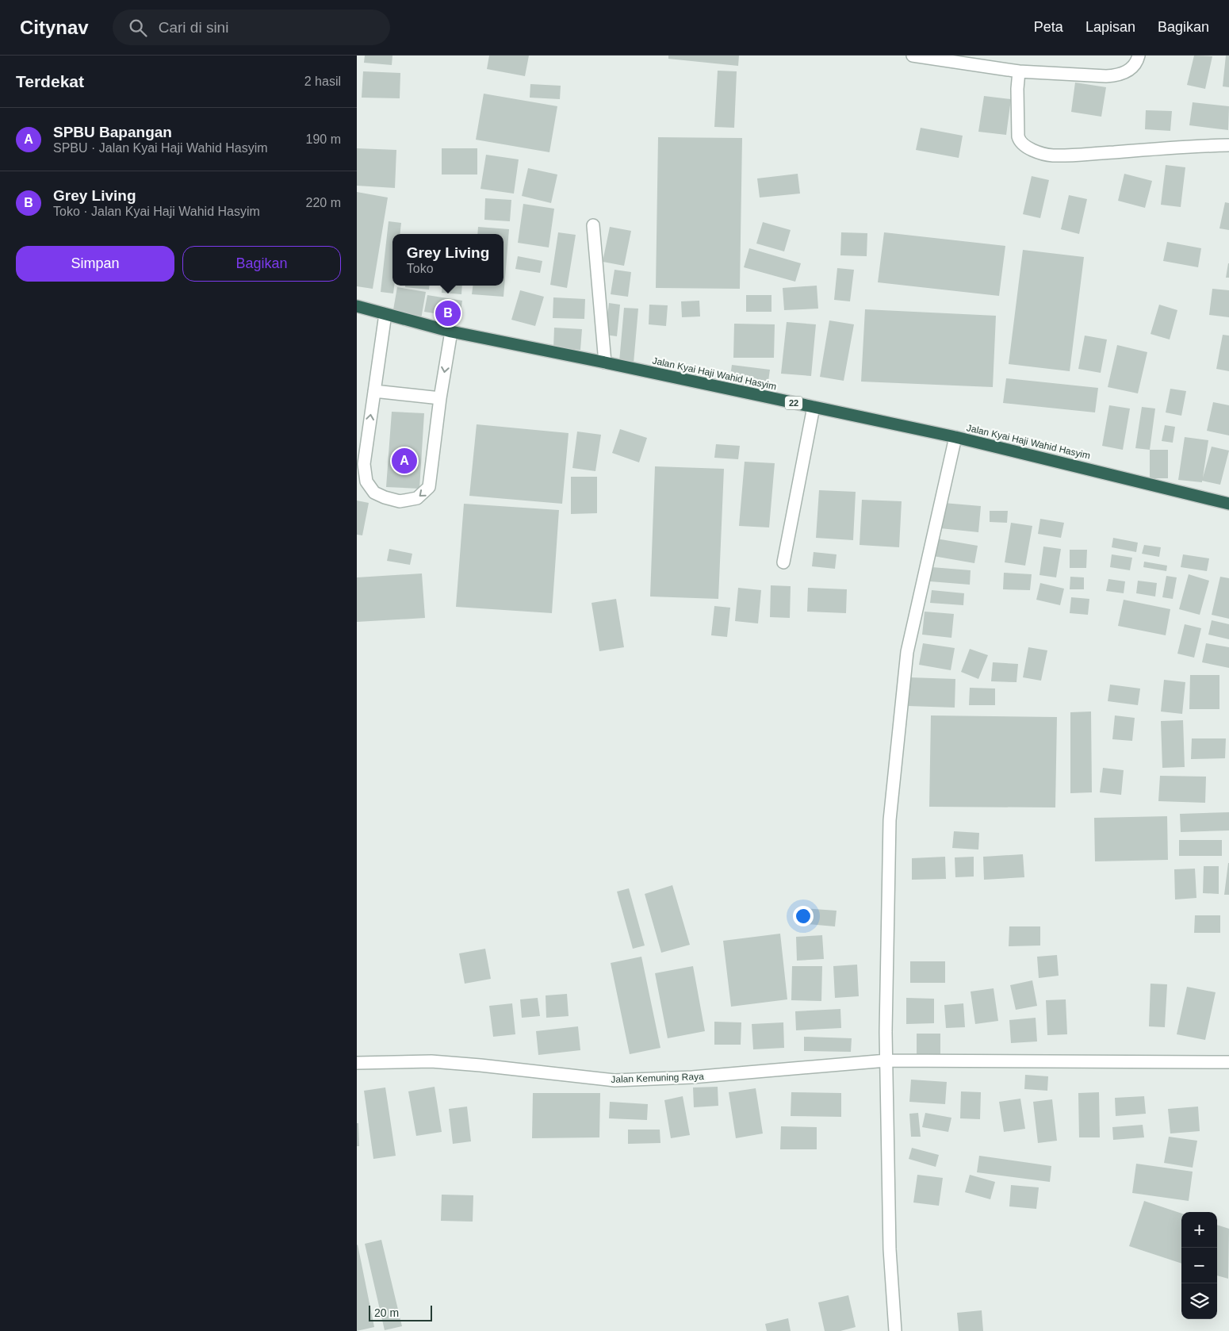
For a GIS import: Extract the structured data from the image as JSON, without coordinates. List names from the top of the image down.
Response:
{
  "streets": {
    "highway": ["Jalan Kyai Haji Wahid Hasyim", "22"],
    "street": ["Jalan Kemuning Raya"]
  },
  "scale_bar": "20 m",
  "page": {
    "header": "Citynav",
    "search": "Cari di sini",
    "nav": ["Peta", "Lapisan", "Bagikan"],
    "heading": ["Terdekat", "2 hasil"],
    "list": [
      {
        "mark": "A",
        "name": "SPBU Bapangan",
        "note": "SPBU · Jalan Kyai Haji Wahid Hasyim",
        "value": "190 m"
      },
      {
        "mark": "B",
        "name": "Grey Living",
        "note": "Toko · Jalan Kyai Haji Wahid Hasyim",
        "value": "220 m"
      }
    ],
    "buttons": ["Simpan", "Bagikan"],
    "popup": ["Grey Living", "Toko"],
    "pins": ["B", "A"],
    "map_buttons": ["+", "−"],
    "scale": "20 m"
  }
}
